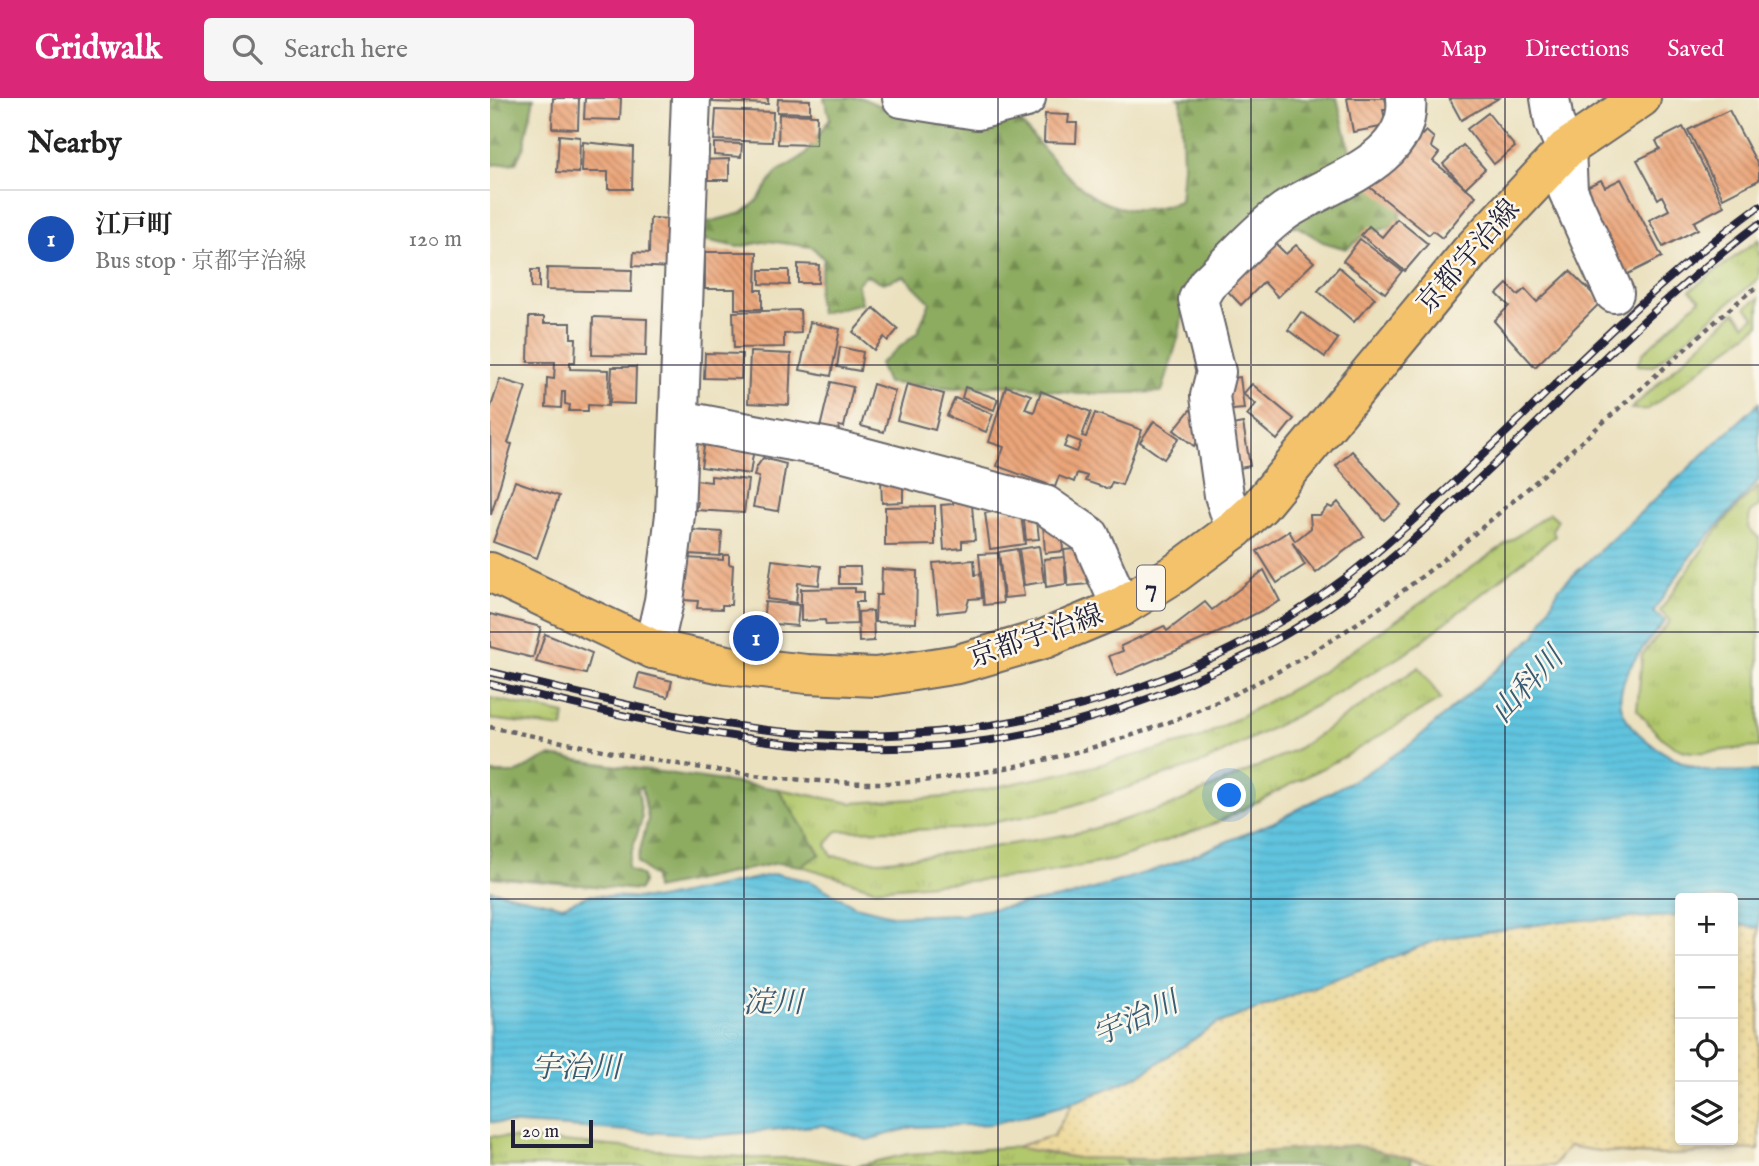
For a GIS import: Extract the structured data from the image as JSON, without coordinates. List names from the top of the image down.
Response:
{
  "streets": {
    "main road": ["京都宇治線", "7"]
  },
  "water": ["山科川", "淀川", "宇治川"],
  "scale_bar": "20 m",
  "page": {
    "header": "Gridwalk",
    "search": "Search here",
    "nav": ["Map", "Directions", "Saved"],
    "heading": "Nearby",
    "list": [
      {
        "mark": "1",
        "name": "江戸町",
        "note": "Bus stop · 京都宇治線",
        "value": "120 m"
      }
    ],
    "pins": "1",
    "map_buttons": ["+", "−"],
    "scale": "20 m"
  }
}
